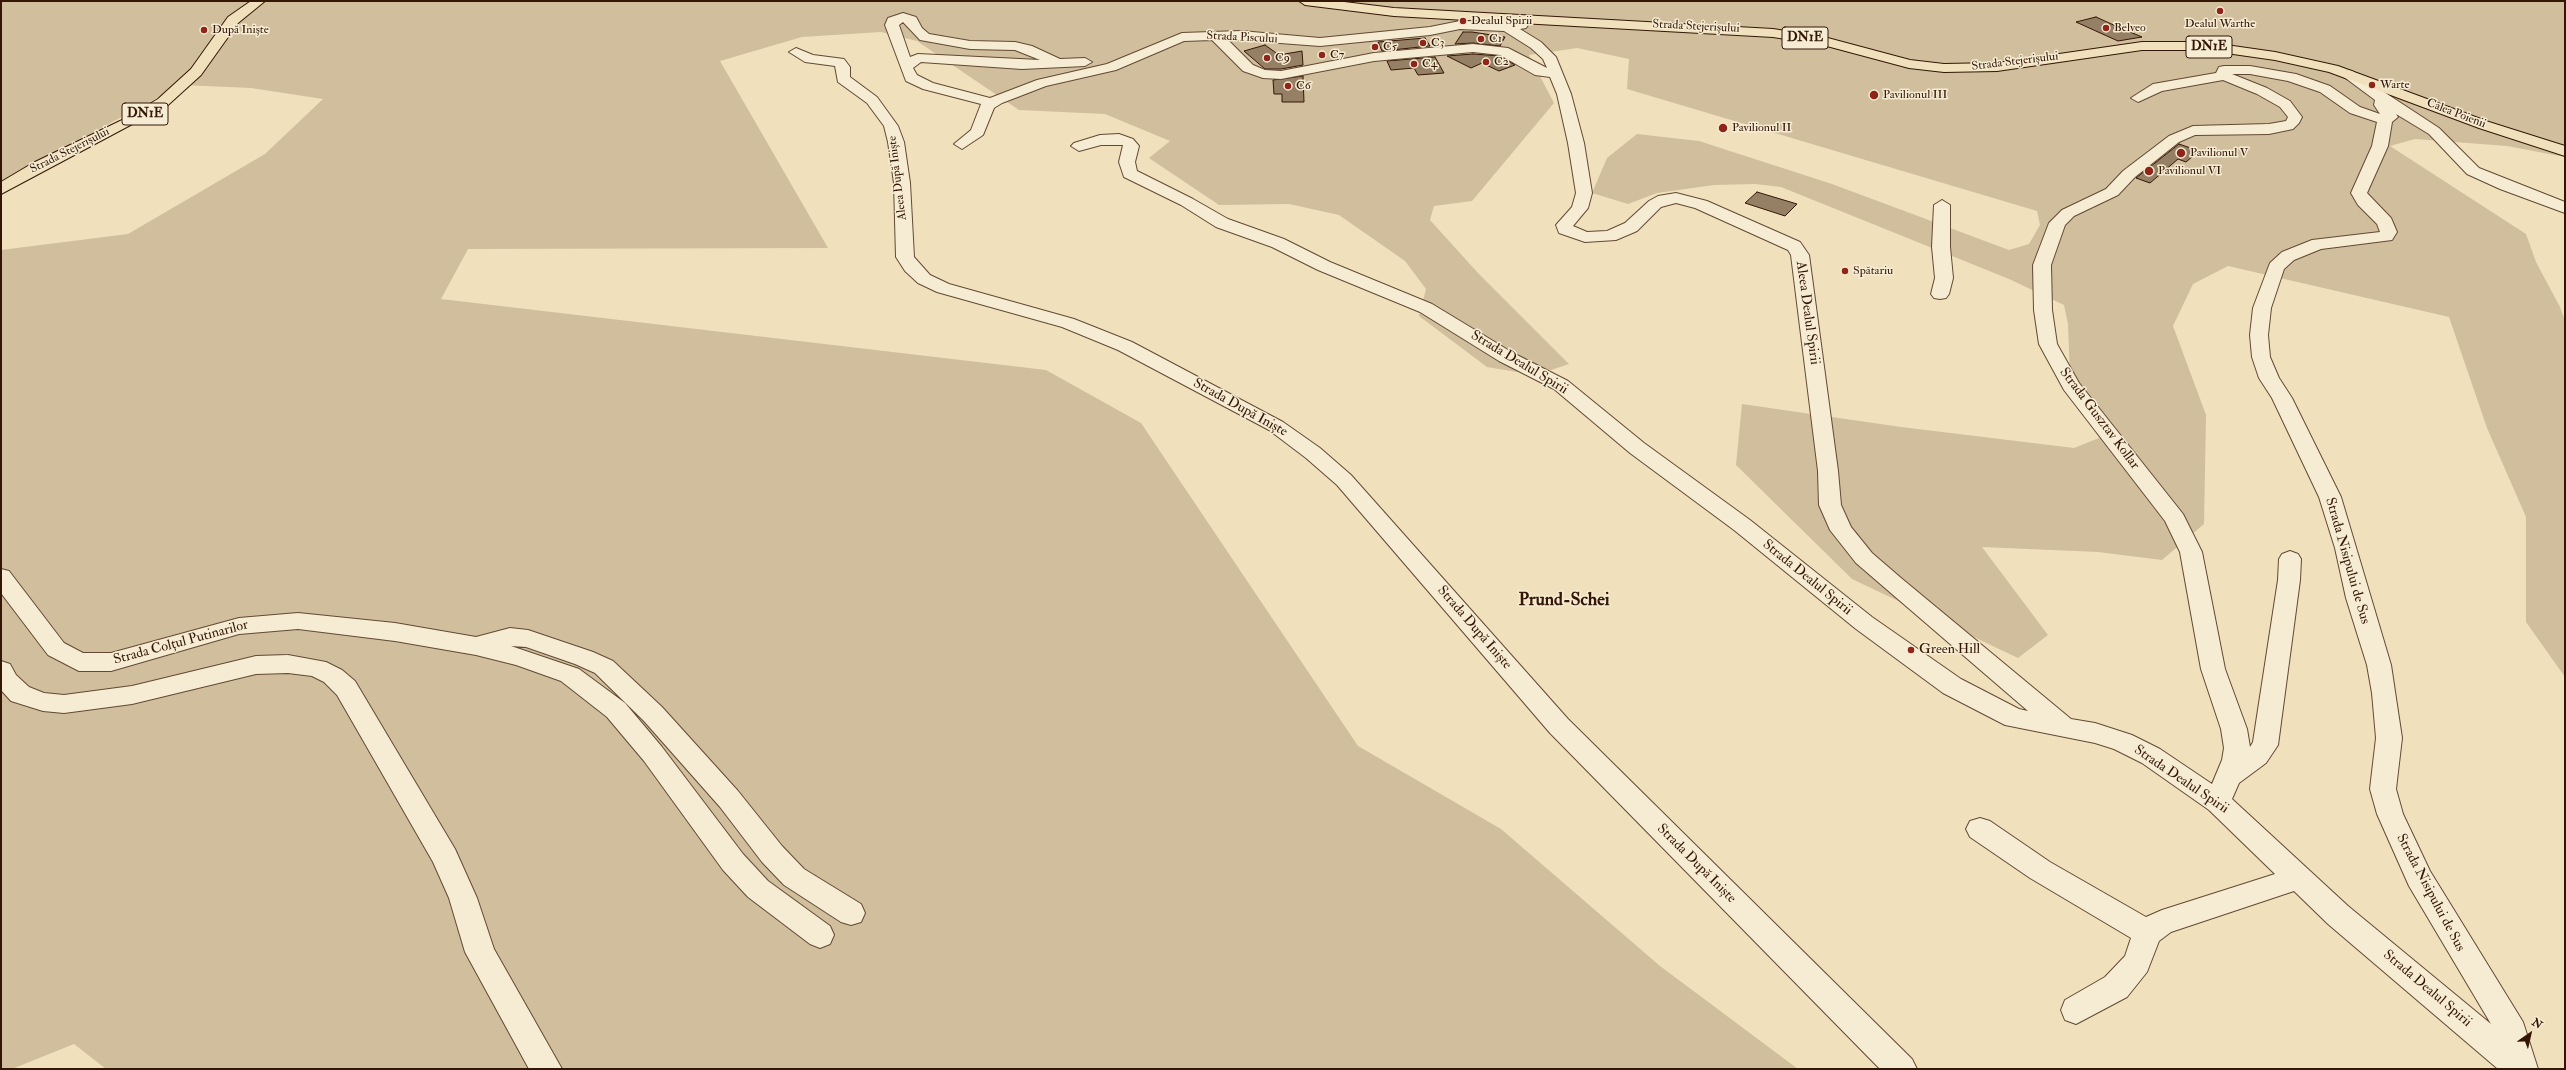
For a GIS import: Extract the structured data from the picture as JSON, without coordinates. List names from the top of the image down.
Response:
{
  "streets": {
    "main road": ["Strada Stejerișului", "DN1E", "Calea Poienii"],
    "street": [
      "Strada Piscului",
      "Aleea După Iniște",
      "Aleea Dealul Spirii",
      "Strada Dealul Spirii",
      "Strada După Iniște",
      "Strada Gusztav Kollar",
      "Strada Nisipului de Sus",
      "Strada Colțul Putinarilor"
    ]
  },
  "crossings": [
    ["Strada Stejerișului", "Calea Poienii"],
    ["Strada Stejerișului", "Strada Nisipului de Sus"],
    ["Strada Piscului", "Aleea Dealul Spirii"],
    ["Aleea După Iniște", "Strada După Iniște"],
    ["Aleea Dealul Spirii", "Strada Dealul Spirii"],
    ["Strada Dealul Spirii", "Strada Gusztav Kollar"],
    ["Strada Dealul Spirii", "Strada Nisipului de Sus"]
  ],
  "districts": ["Prund-Schei"],
  "places": [
    "Dealul Warthe",
    "Dealul Spirii",
    "Belveo",
    "După Iniște",
    "C1",
    "C3",
    "C5",
    "C7",
    "C9",
    "C2",
    "C4",
    "Warte",
    "C6",
    "Pavilionul III",
    "Pavilionul II",
    "Pavilionul V",
    "Pavilionul VI",
    "Spătariu",
    "Green Hill"
  ],
  "north": "top right"
}
